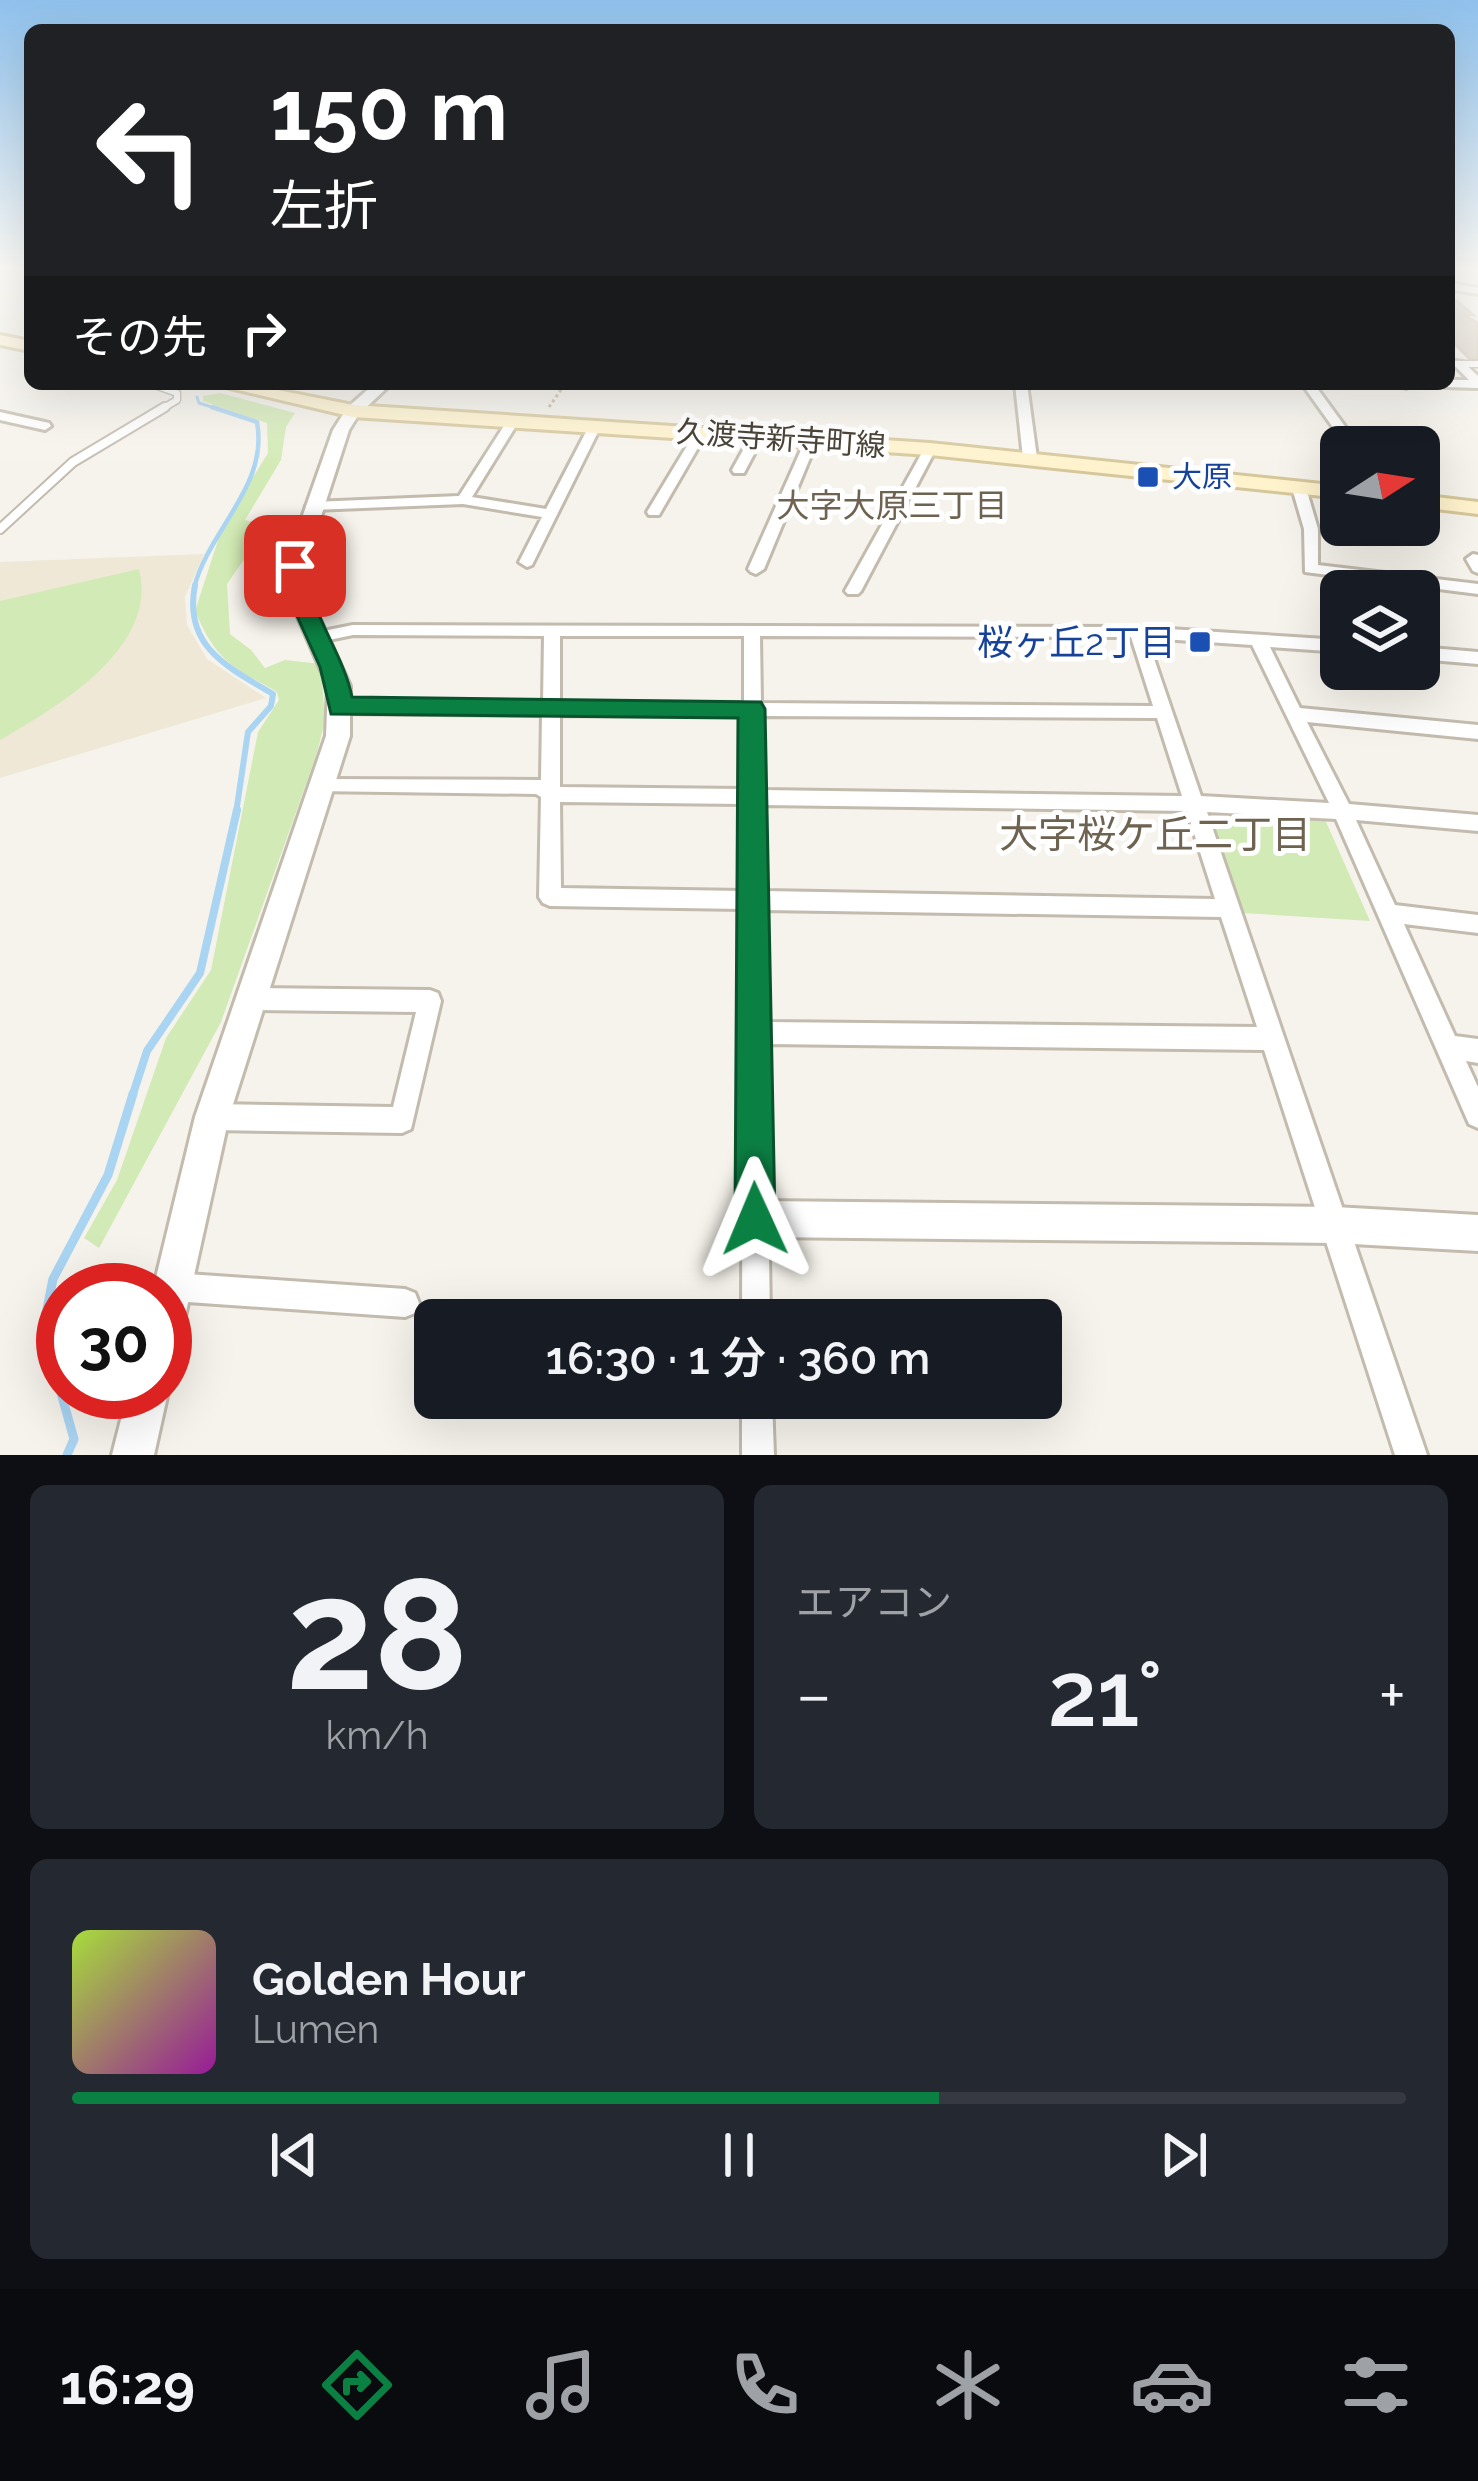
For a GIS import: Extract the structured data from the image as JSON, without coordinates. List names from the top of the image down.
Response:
{
  "streets": {
    "main road": ["久渡寺新寺町線"]
  },
  "districts": ["大字大原三丁目", "大字桜ケ丘二丁目"],
  "places": {
    "transit": ["大原", "桜ヶ丘2丁目"]
  },
  "north": "right",
  "page": {
    "turn": ["150 m", "左折"],
    "then": "その先",
    "limit": "30",
    "trip": "16:30 · 1 分 · 360 m",
    "tile": [
      ["28", "km/h"],
      "エアコン"
    ],
    "heat": ["−", "21°", "+"],
    "song": ["Golden Hour", "Lumen"],
    "tabs": "16:29"
  }
}
